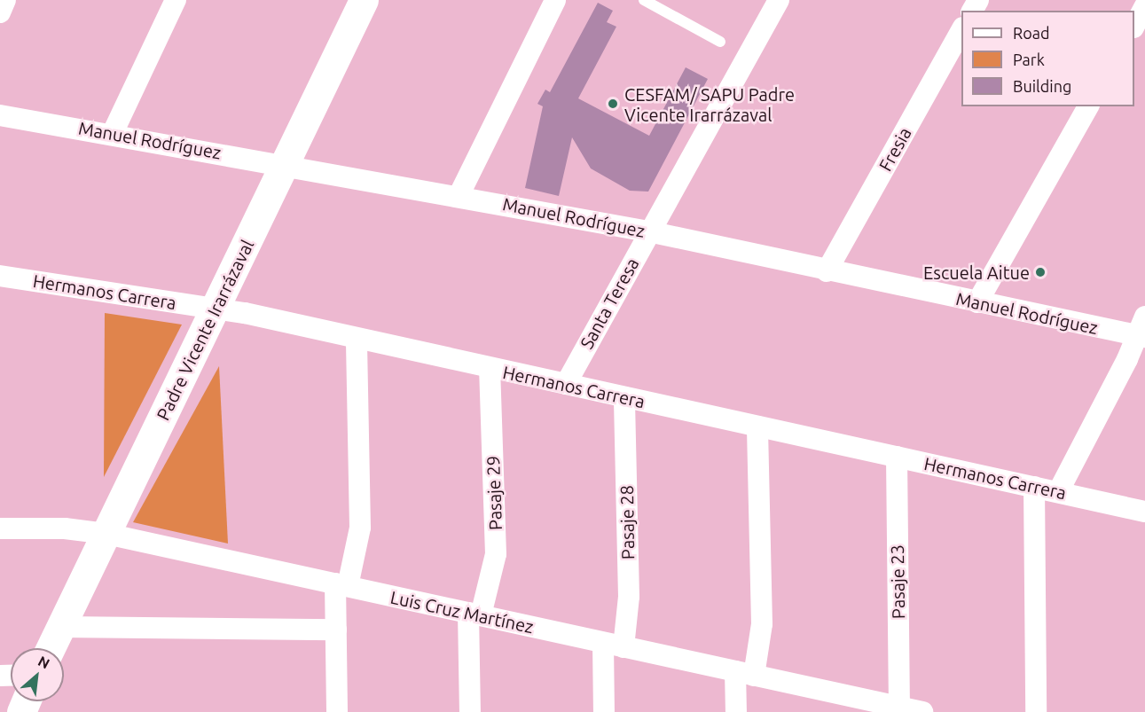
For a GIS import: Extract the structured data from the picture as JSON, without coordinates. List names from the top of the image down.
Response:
{
  "streets": {
    "street": [
      "Manuel Rodríguez",
      "Fresia",
      "Hermanos Carrera",
      "Santa Teresa",
      "Padre Vicente Irarrázaval",
      "Pasaje 29",
      "Pasaje 28",
      "Pasaje 23",
      "Luis Cruz Martínez"
    ]
  },
  "crossings": [
    ["Manuel Rodríguez", "Fresia"],
    ["Manuel Rodríguez", "Santa Teresa"],
    ["Manuel Rodríguez", "Padre Vicente Irarrázaval"],
    ["Hermanos Carrera", "Santa Teresa"],
    ["Hermanos Carrera", "Padre Vicente Irarrázaval"],
    ["Hermanos Carrera", "Pasaje 29"],
    ["Hermanos Carrera", "Pasaje 28"],
    ["Hermanos Carrera", "Pasaje 23"],
    ["Padre Vicente Irarrázaval", "Luis Cruz Martínez"],
    ["Pasaje 29", "Luis Cruz Martínez"],
    ["Pasaje 28", "Luis Cruz Martínez"],
    ["Pasaje 23", "Luis Cruz Martínez"]
  ],
  "places": ["CESFAM/ SAPU Padre Vicente Irarrázaval", "Escuela Aitue"],
  "legend": ["Road", "Park", "Building"],
  "north": "top right"
}
